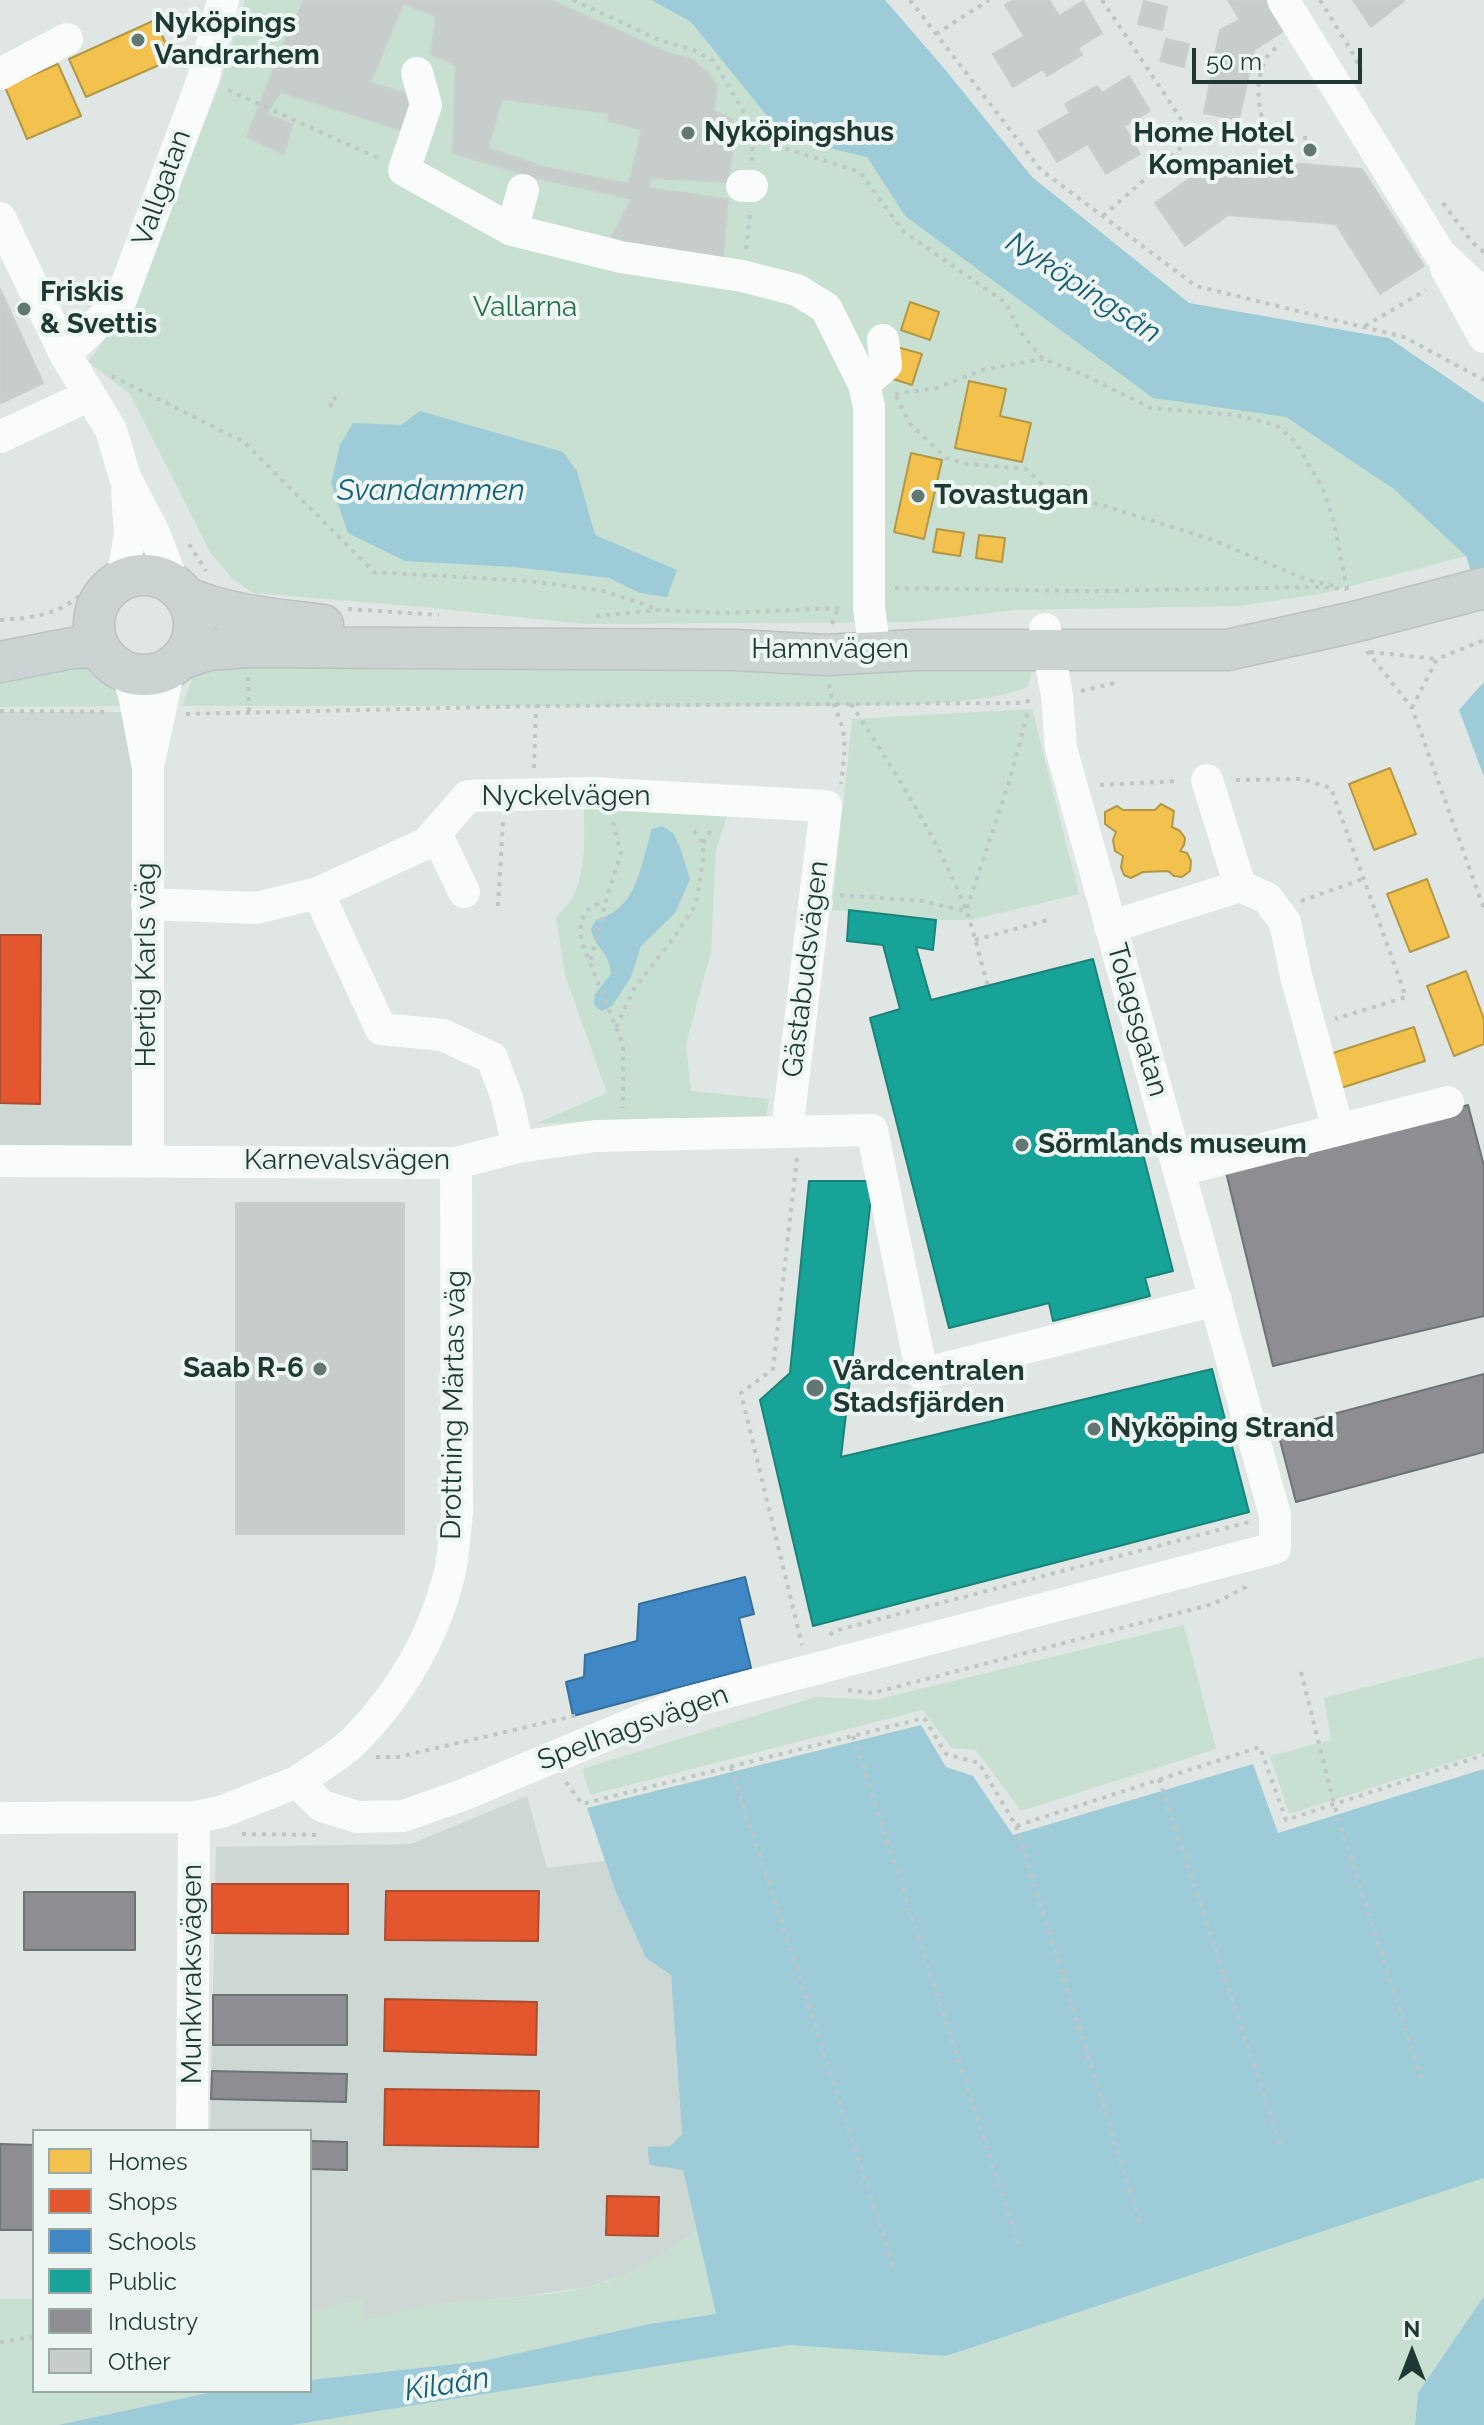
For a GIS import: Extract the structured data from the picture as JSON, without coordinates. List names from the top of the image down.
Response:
{
  "streets": {
    "main road": ["Hamnvägen"],
    "street": [
      "Vallgatan",
      "Nyckelvägen",
      "Hertig Karls väg",
      "Gästabudsvägen",
      "Tolagsgatan",
      "Karnevalsvägen",
      "Drottning Märtas väg",
      "Spelhagsvägen",
      "Munkvraksvägen"
    ]
  },
  "crossings": [
    ["Hamnvägen", "Hertig Karls väg"],
    ["Hamnvägen", "Tolagsgatan"],
    ["Nyckelvägen", "Hertig Karls väg"],
    ["Nyckelvägen", "Gästabudsvägen"],
    ["Hertig Karls väg", "Karnevalsvägen"],
    ["Gästabudsvägen", "Karnevalsvägen"],
    ["Tolagsgatan", "Karnevalsvägen"],
    ["Tolagsgatan", "Spelhagsvägen"],
    ["Karnevalsvägen", "Drottning Märtas väg"],
    ["Drottning Märtas väg", "Spelhagsvägen"]
  ],
  "water": ["Nyköpingsån", "Svandammen", "Kilaån"],
  "parks": ["Vallarna"],
  "places": [
    "Nyköpings Vandrarhem",
    "Nyköpingshus",
    "Home Hotel Kompaniet",
    "Friskis & Svettis",
    "Tovastugan",
    "Sörmlands museum",
    "Saab R-6",
    "Vårdcentralen Stadsfjärden",
    "Nyköping Strand"
  ],
  "legend": [
    "Homes",
    "Shops",
    "Schools",
    "Public",
    "Industry",
    "Other"
  ],
  "scale_bar": "50 m",
  "north": "top"
}
